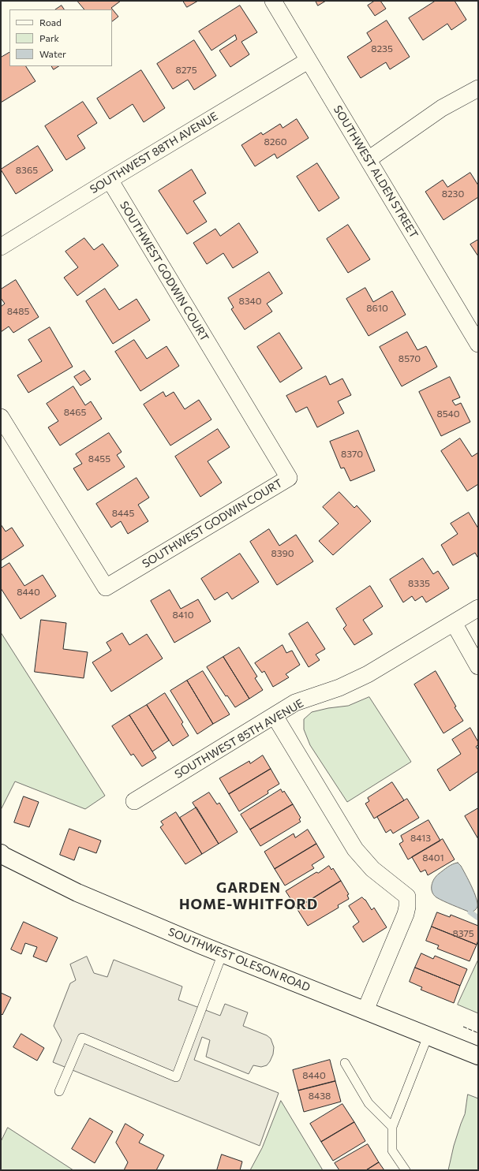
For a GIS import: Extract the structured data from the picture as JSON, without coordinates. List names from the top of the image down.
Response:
{
  "streets": {
    "main road": ["SOUTHWEST OLESON ROAD"],
    "street": [
      "SOUTHWEST 88TH AVENUE",
      "SOUTHWEST ALDEN STREET",
      "SOUTHWEST GODWIN COURT",
      "SOUTHWEST 85TH AVENUE"
    ]
  },
  "crossings": [
    ["SOUTHWEST 88TH AVENUE", "SOUTHWEST ALDEN STREET"],
    ["SOUTHWEST 88TH AVENUE", "SOUTHWEST GODWIN COURT"]
  ],
  "districts": ["GARDEN HOME-WHITFORD"],
  "house_numbers": [
    "8235",
    "8275",
    "8260",
    "8365",
    "8230",
    "8340",
    "8610",
    "8485",
    "8570",
    "8465",
    "8540",
    "8370",
    "8455",
    "8445",
    "8390",
    "8335",
    "8440",
    "8410",
    "8413",
    "8401",
    "8375",
    "8440",
    "8438"
  ],
  "legend": ["Road", "Park", "Water"]
}
